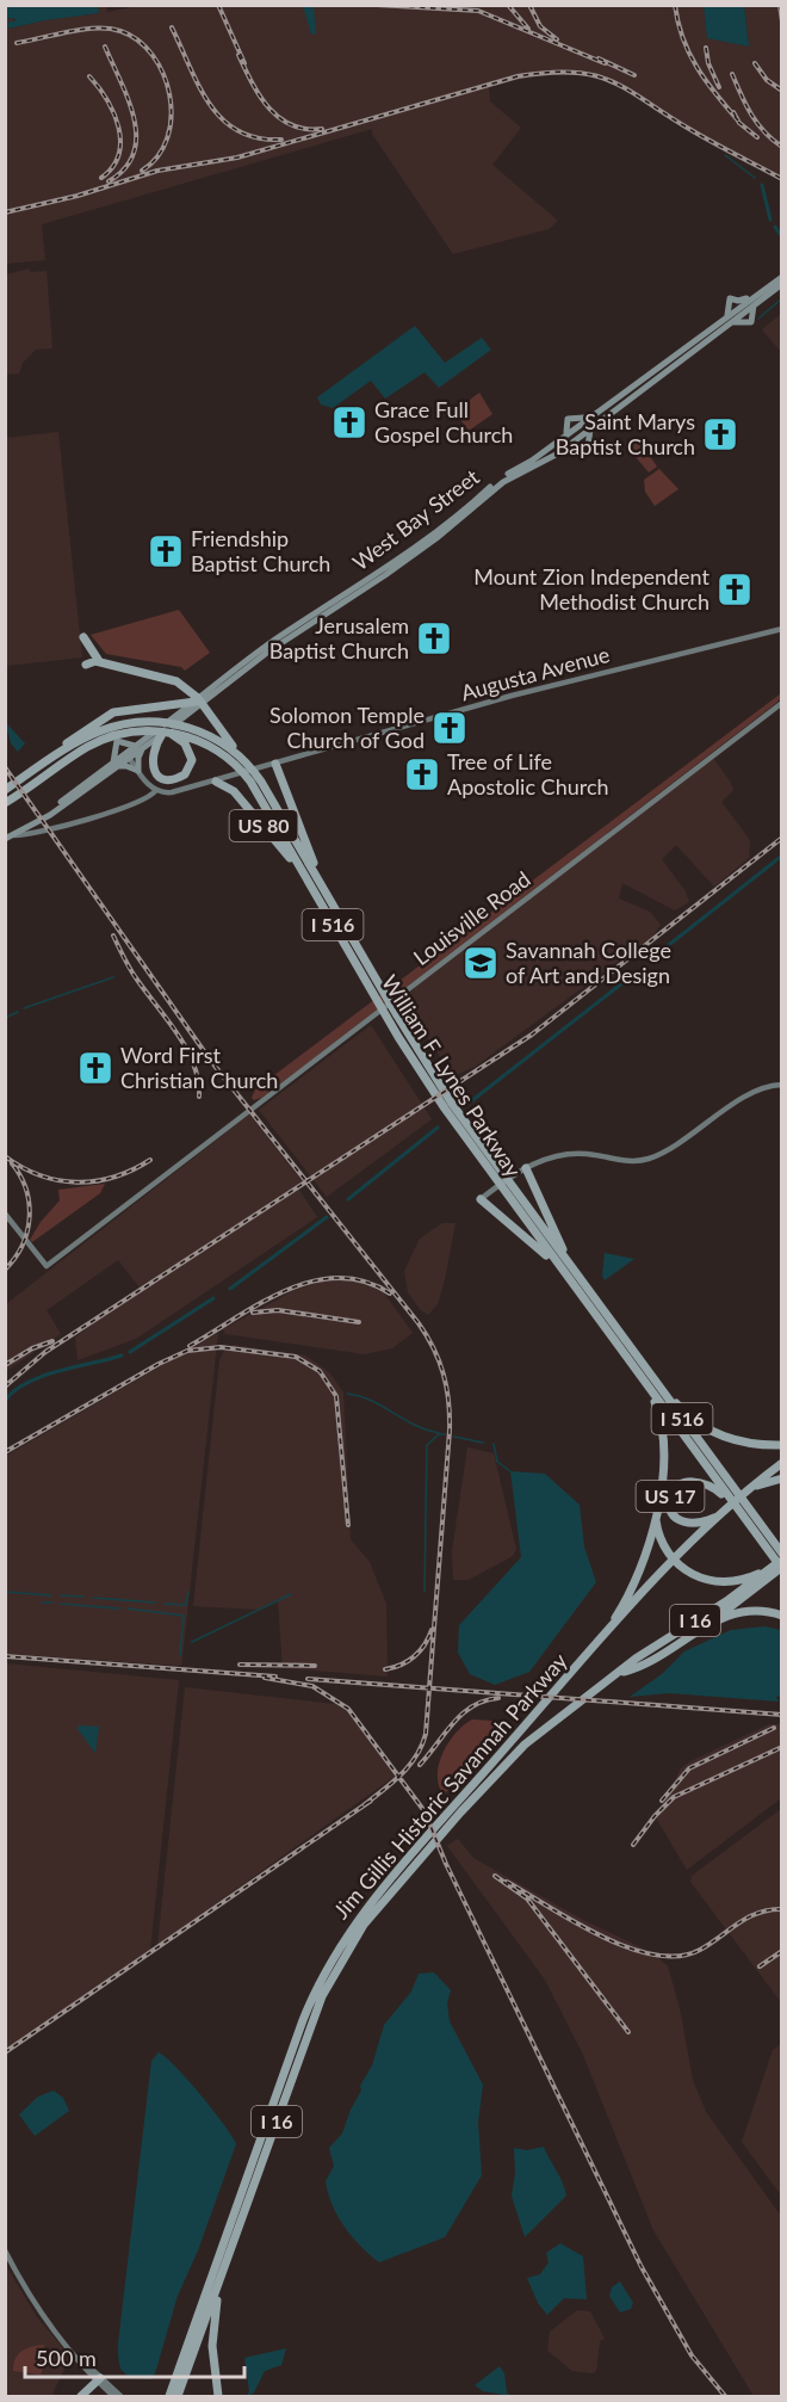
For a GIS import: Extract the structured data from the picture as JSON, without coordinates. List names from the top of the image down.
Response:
{
  "streets": {
    "highway": [
      "US 80",
      "I 516",
      "William F. Lynes Parkway",
      "US 17",
      "I 16",
      "Jim Gillis Historic Savannah Parkway"
    ],
    "main road": ["West Bay Street", "Augusta Avenue", "Louisville Road"]
  },
  "crossings": [
    ["West Bay Street", "Augusta Avenue"],
    ["West Bay Street", "William F. Lynes Parkway"],
    ["Augusta Avenue", "US 80"],
    ["US 80", "William F. Lynes Parkway"],
    ["William F. Lynes Parkway", "US 17"],
    ["William F. Lynes Parkway", "Jim Gillis Historic Savannah Parkway"],
    ["US 17", "Jim Gillis Historic Savannah Parkway"]
  ],
  "places": {
    "church": [
      "Grace Full Gospel Church",
      "Saint Marys Baptist Church",
      "Friendship Baptist Church",
      "Mount Zion Independent Methodist Church",
      "Jerusalem Baptist Church",
      "Solomon Temple Church of God",
      "Tree of Life Apostolic Church",
      "Word First Christian Church"
    ],
    "school or university": ["Savannah College of Art and Design"]
  },
  "scale_bar": "500 m"
}
